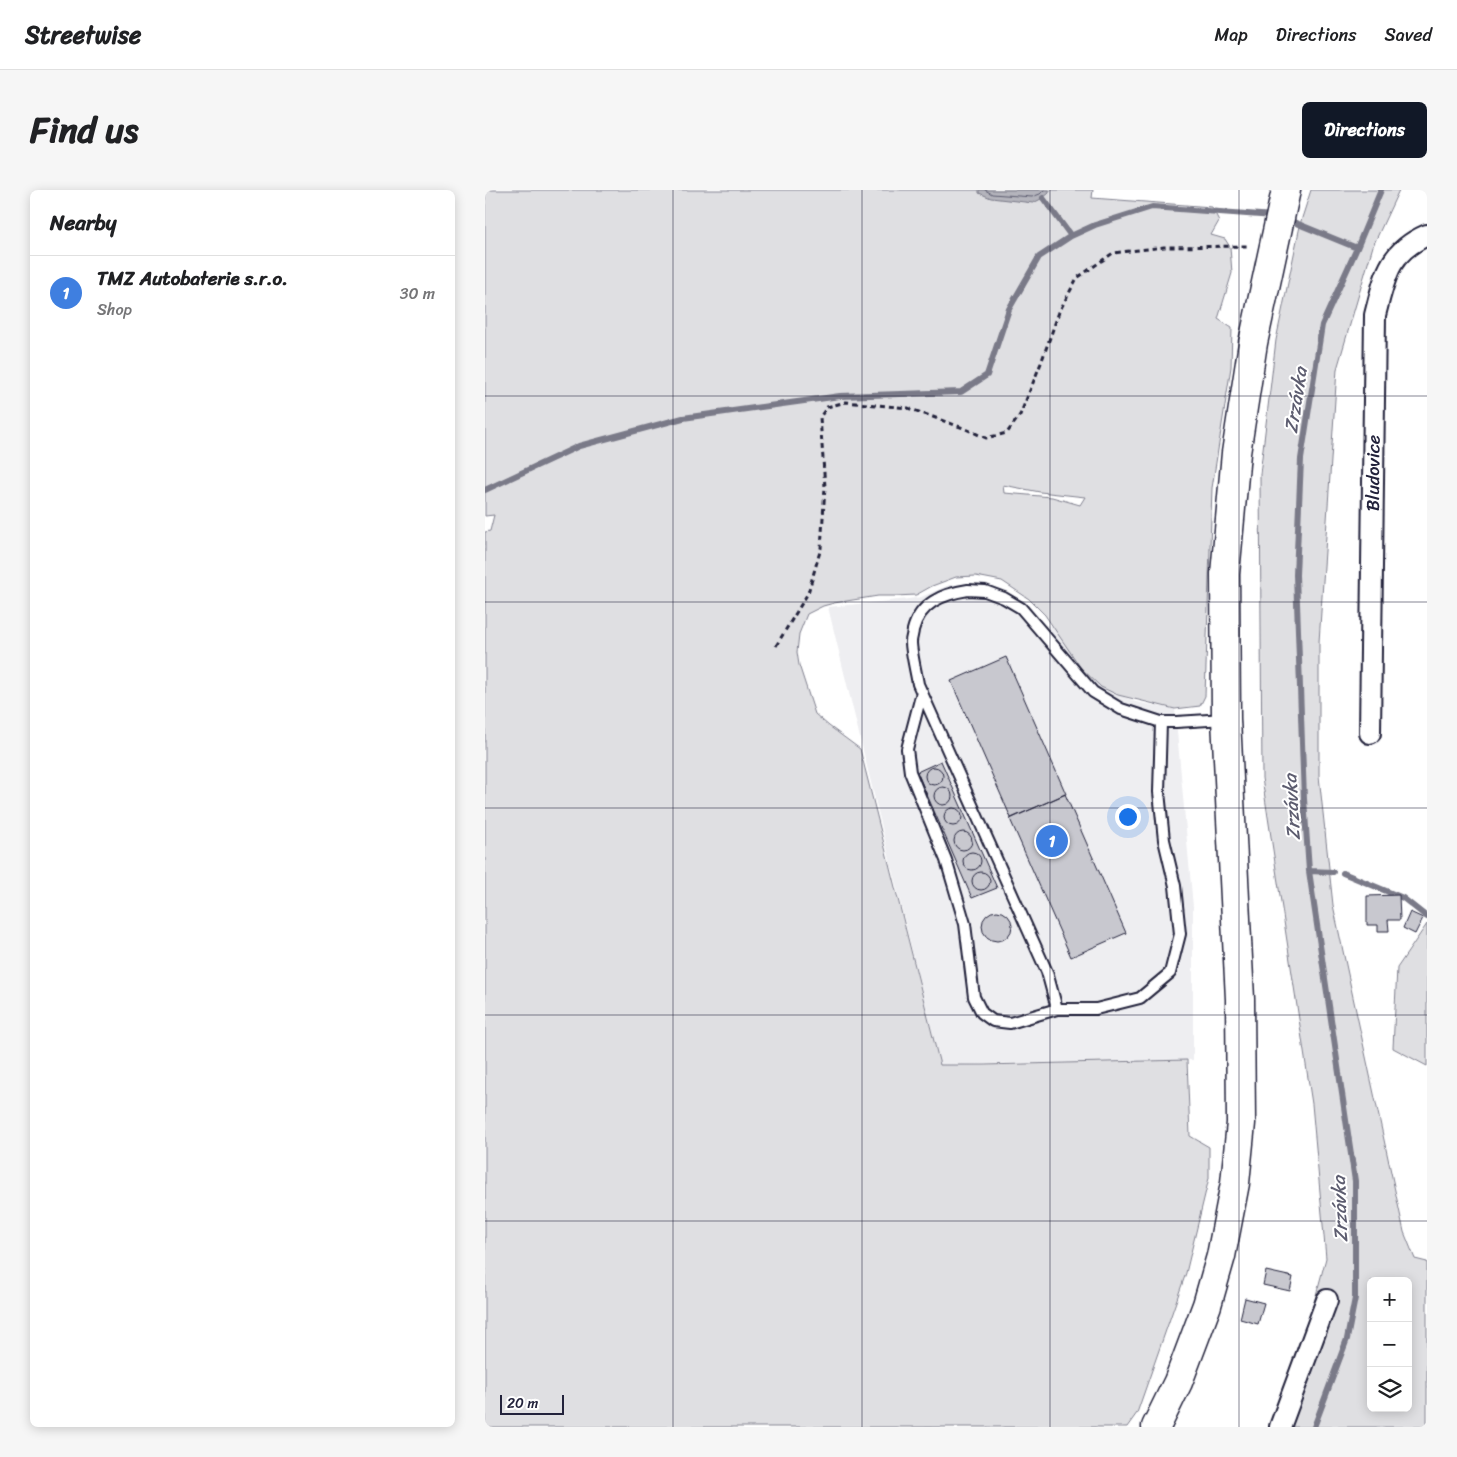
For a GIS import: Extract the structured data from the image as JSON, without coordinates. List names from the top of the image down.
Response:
{
  "streets": {
    "street": ["Bludovice"]
  },
  "water": ["Zrzávka"],
  "scale_bar": "20 m",
  "page": {
    "header": "Streetwise",
    "nav": ["Map", "Directions", "Saved"],
    "title": "Find us",
    "buttons": "Directions",
    "heading": "Nearby",
    "list": [
      {
        "mark": "1",
        "name": "TMZ Autobaterie s.r.o.",
        "note": "Shop",
        "value": "30 m"
      }
    ],
    "pins": "1",
    "map_buttons": ["+", "−"],
    "scale": "20 m"
  }
}
